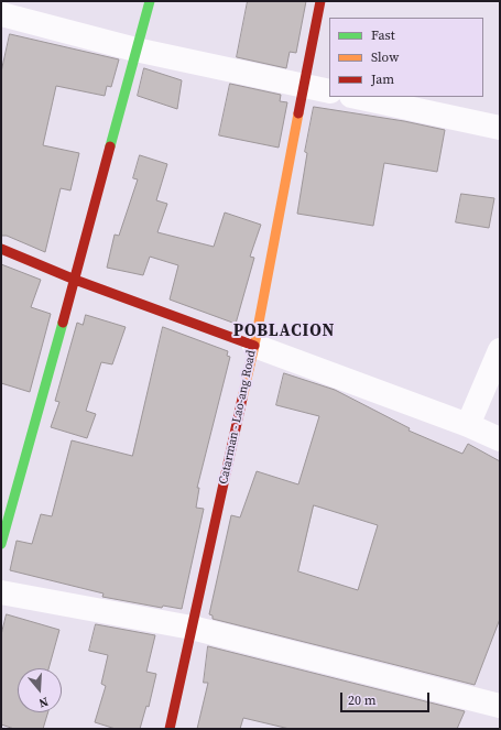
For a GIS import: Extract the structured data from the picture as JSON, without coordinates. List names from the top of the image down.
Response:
{
  "streets": {
    "street": ["Catarman - Lao-ang Road"]
  },
  "districts": ["POBLACION"],
  "legend": ["Fast", "Slow", "Jam"],
  "scale_bar": "20 m",
  "north": "bottom"
}
